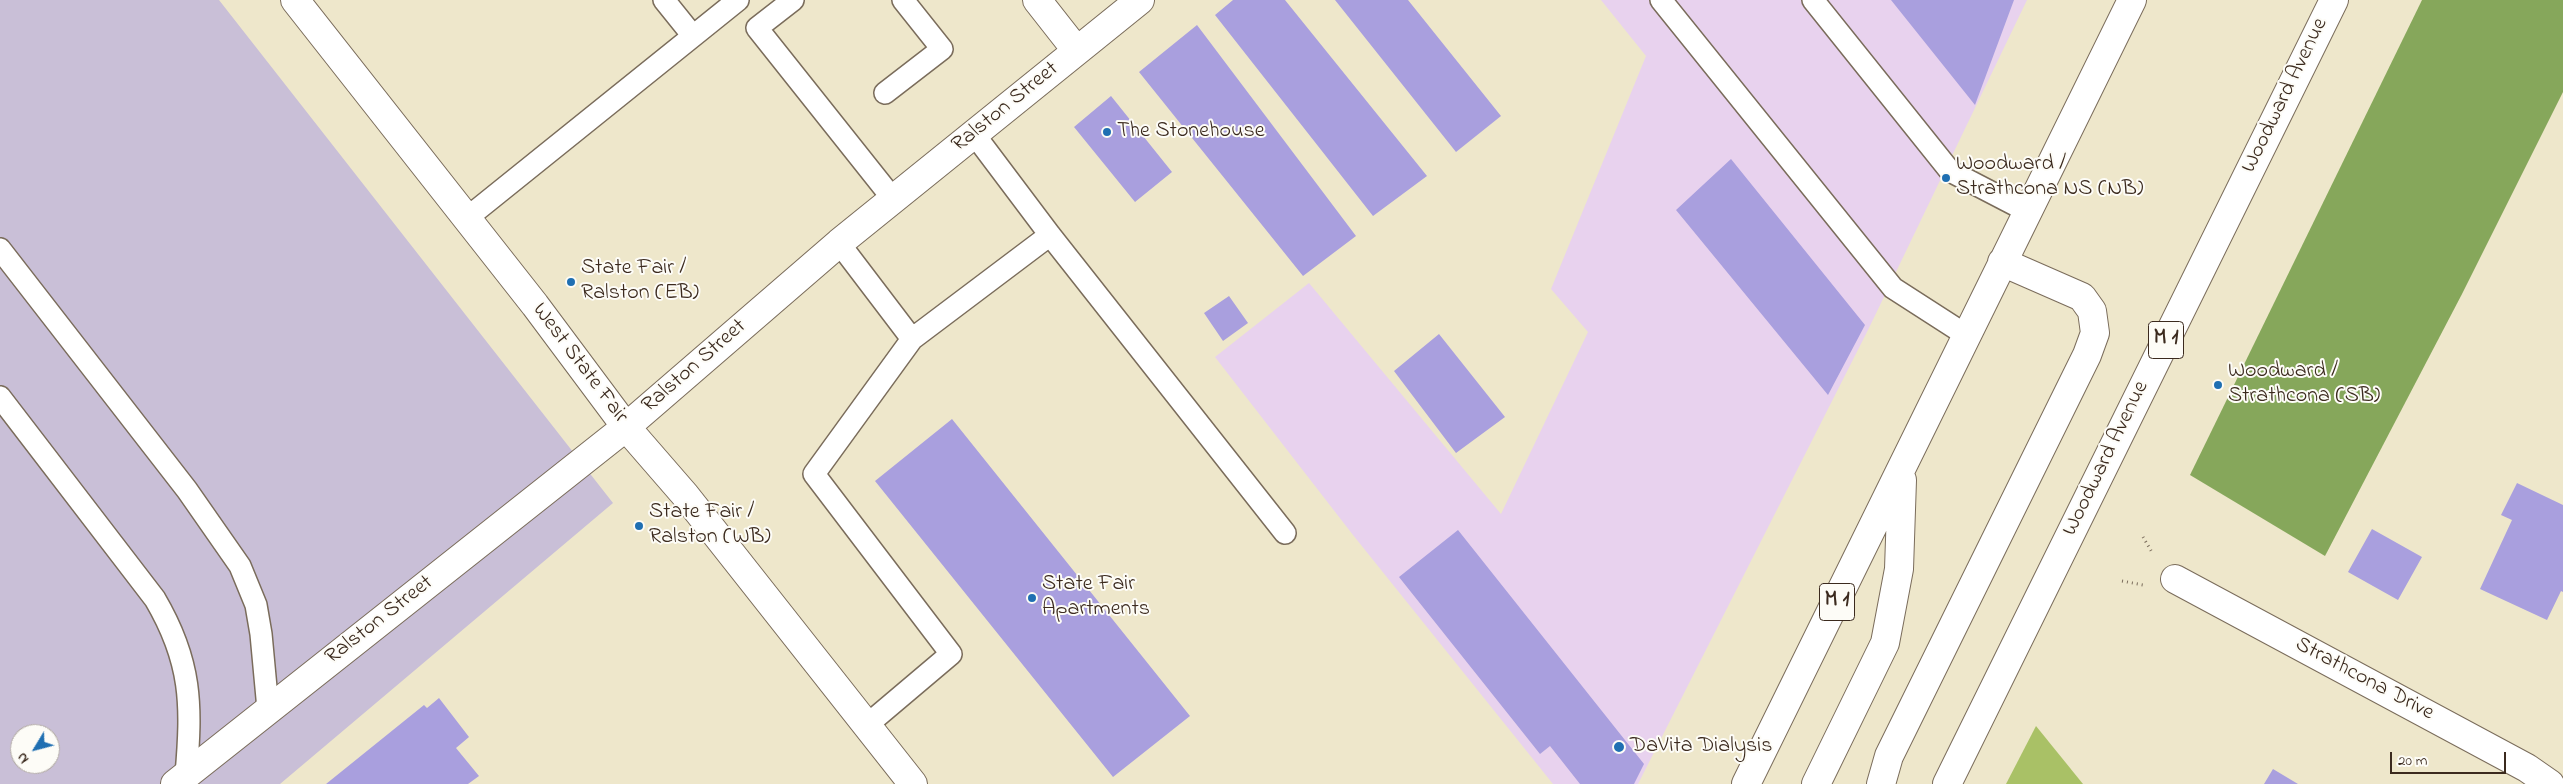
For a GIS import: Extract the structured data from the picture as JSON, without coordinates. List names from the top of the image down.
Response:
{
  "streets": {
    "street": [
      "Woodward Avenue",
      "Ralston Street",
      "M 1",
      "West State Fair",
      "Strathcona Drive"
    ]
  },
  "crossings": [
    ["Ralston Street", "West State Fair"]
  ],
  "places": [
    "The Stonehouse",
    "Woodward / Strathcona NS (NB)",
    "State Fair / Ralston (EB)",
    "Woodward / Strathcona (SB)",
    "State Fair / Ralston (WB)",
    "State Fair Apartments",
    "DaVita Dialysis"
  ],
  "scale_bar": "20 m",
  "north": "bottom left"
}
